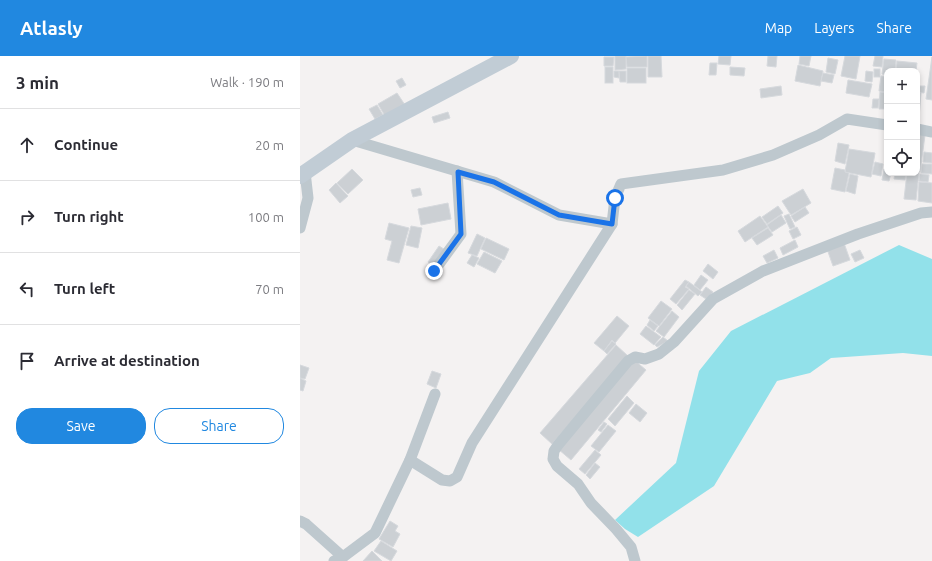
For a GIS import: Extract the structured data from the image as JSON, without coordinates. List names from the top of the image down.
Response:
{
  "page": {
    "header": "Atlasly",
    "nav": ["Map", "Layers", "Share"],
    "heading": ["3 min", "Walk · 190 m"],
    "map_buttons": ["+", "−"],
    "list": [
      ["Continue", "20 m"],
      ["Turn right", "100 m"],
      ["Turn left", "70 m"],
      "Arrive at destination"
    ],
    "buttons": ["Save", "Share"]
  }
}
